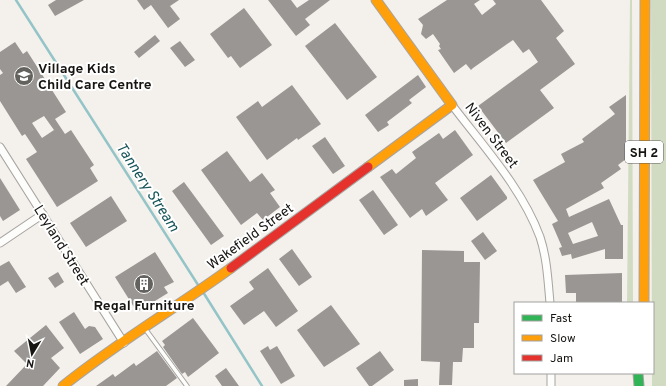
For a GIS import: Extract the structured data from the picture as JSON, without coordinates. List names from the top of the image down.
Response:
{
  "streets": {
    "main road": ["Niven Street", "SH 2", "Wakefield Street"],
    "street": ["Leyland Street"]
  },
  "crossings": [
    ["Niven Street", "Wakefield Street"],
    ["Wakefield Street", "Leyland Street"]
  ],
  "water": ["Tannery Stream"],
  "places": {
    "school or university": ["Village Kids Child Care Centre"],
    "building": ["Regal Furniture"]
  },
  "legend": ["Fast", "Slow", "Jam"],
  "north": "bottom"
}
